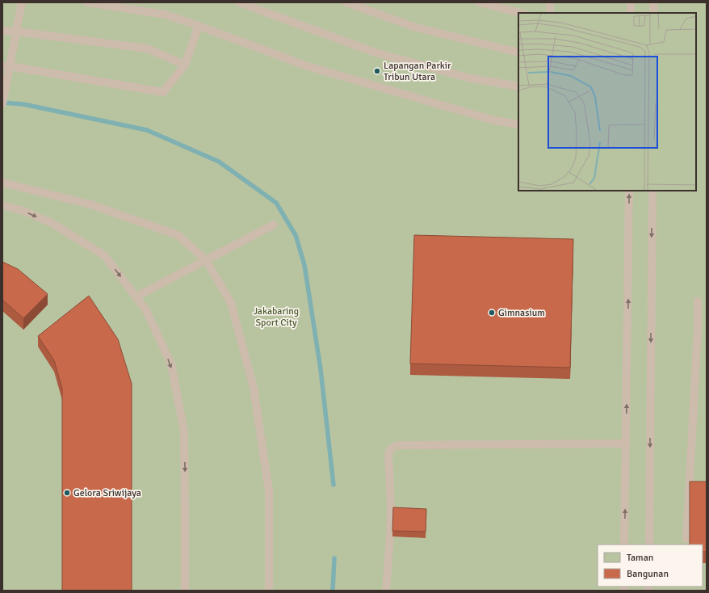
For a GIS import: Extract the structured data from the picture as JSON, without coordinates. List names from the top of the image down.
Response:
{
  "parks": ["Jakabaring Sport City"],
  "places": ["Lapangan Parkir Tribun Utara", "Gimnasium", "Gelora Sriwijaya"],
  "legend": ["Taman", "Bangunan"]
}
